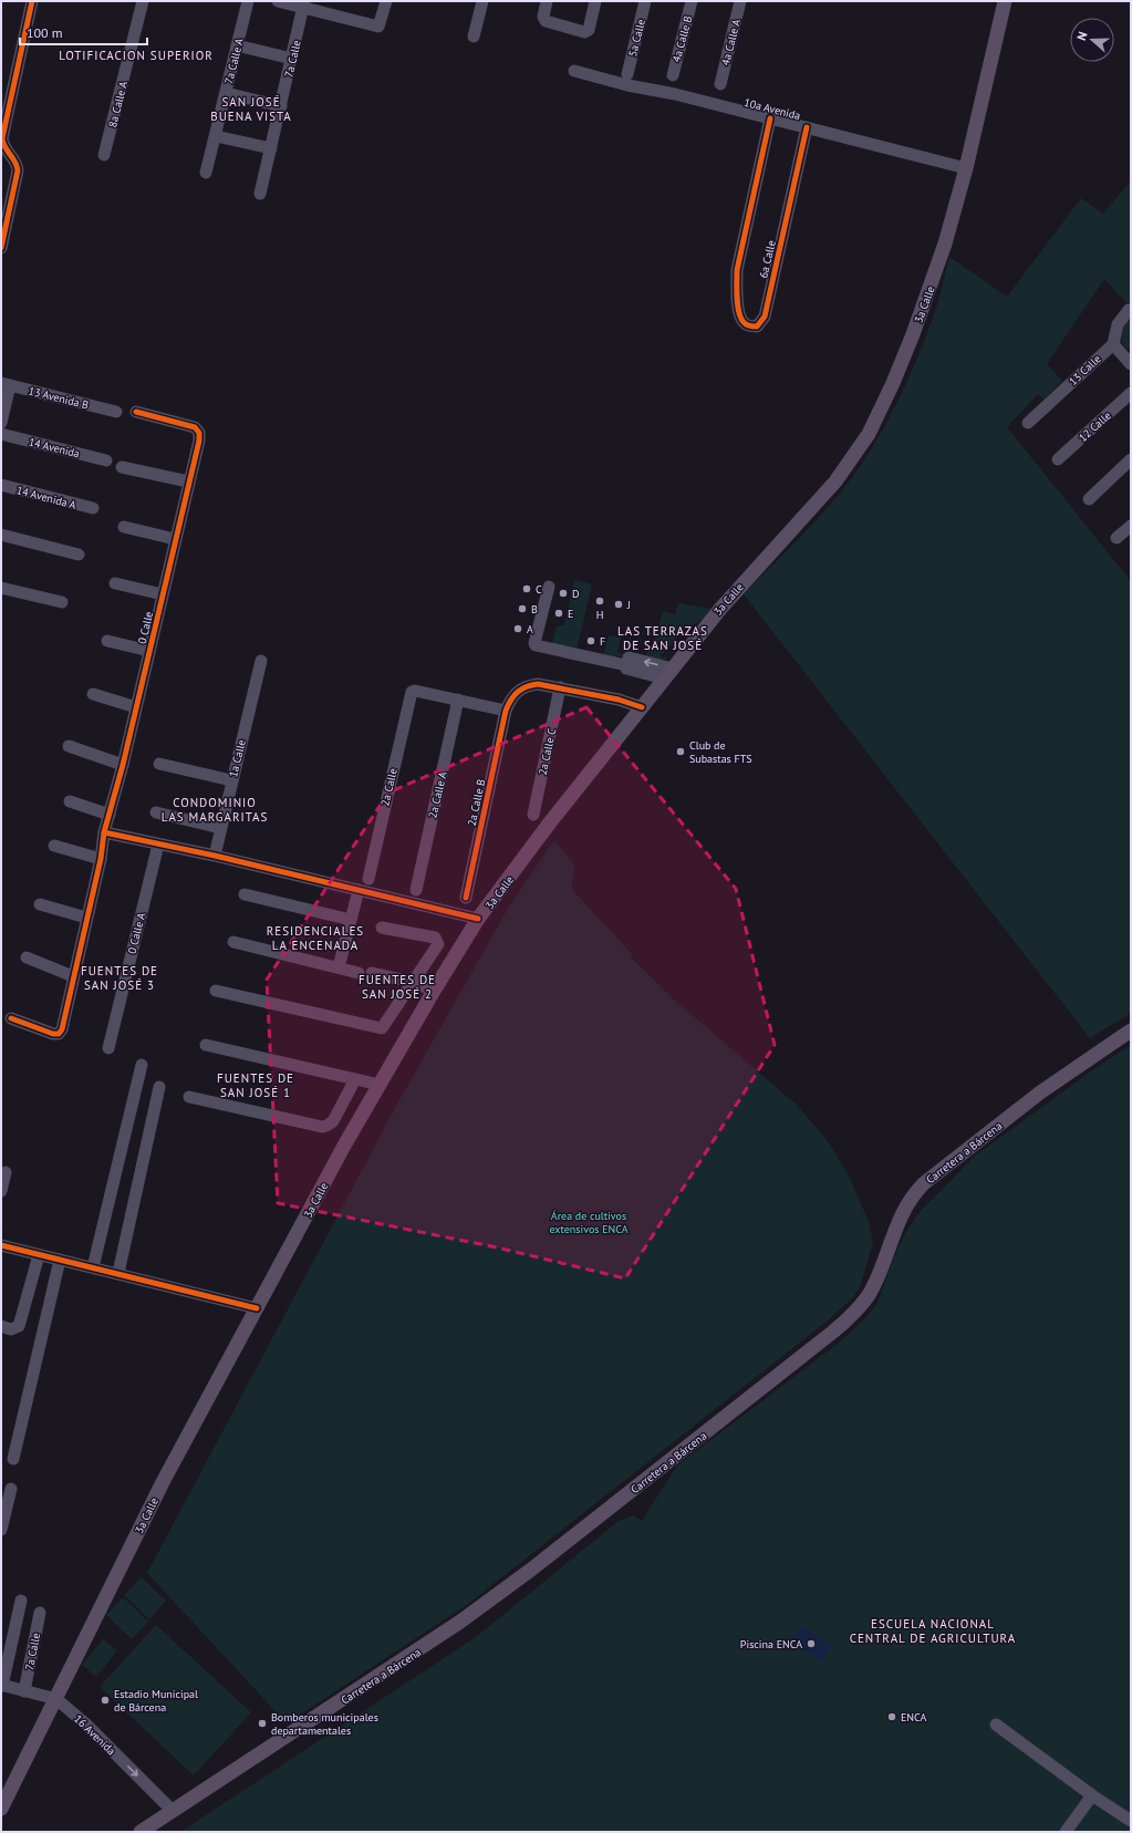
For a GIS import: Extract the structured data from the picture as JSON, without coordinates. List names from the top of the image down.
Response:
{
  "streets": {
    "main road": ["3a Calle", "Carretera a Bárcena"],
    "street": [
      "5a Calle",
      "4a Calle B",
      "4a Calle A",
      "7a Calle",
      "7a Calle A",
      "8a Calle A",
      "10a Avenida",
      "6a Calle",
      "13 Calle",
      "13 Avenida B",
      "12 Calle",
      "14 Avenida",
      "14 Avenida A",
      "0 Calle",
      "2a Calle C",
      "1a Calle",
      "2a Calle",
      "2a Calle A",
      "2a Calle B",
      "0 Calle A",
      "16 Avenida"
    ]
  },
  "crossings": [
    ["7a Calle", "16 Avenida"],
    ["10a Avenida", "6a Calle"],
    ["10a Avenida", "3a Calle"],
    ["3a Calle", "2a Calle B"],
    ["3a Calle", "16 Avenida"],
    ["2a Calle C", "2a Calle B"],
    ["2a Calle", "2a Calle A"],
    ["Carretera a Bárcena", "16 Avenida"]
  ],
  "one_way": ["16 Avenida"],
  "districts": [
    "LOTIFICACION SUPERIOR",
    "SAN JOSÉ BUENA VISTA",
    "LAS TERRAZAS DE SAN JOSÉ",
    "CONDOMINIO LAS MARGARITAS",
    "RESIDENCIALES LA ENCENADA",
    "FUENTES DE SAN JOSÉ 3",
    "FUENTES DE SAN JOSÉ 2",
    "FUENTES DE SAN JOSÉ 1",
    "ESCUELA NACIONAL CENTRAL DE AGRICULTURA"
  ],
  "parks": ["Área de cultivos extensivos ENCA"],
  "places": [
    "C",
    "D",
    "H",
    "J",
    "B",
    "E",
    "A",
    "F",
    "Club de Subastas FTS",
    "Piscina ENCA",
    "Estadio Municipal de Bárcena",
    "ENCA",
    "Bomberos municipales departamentales"
  ],
  "scale_bar": "100 m",
  "north": "left"
}
